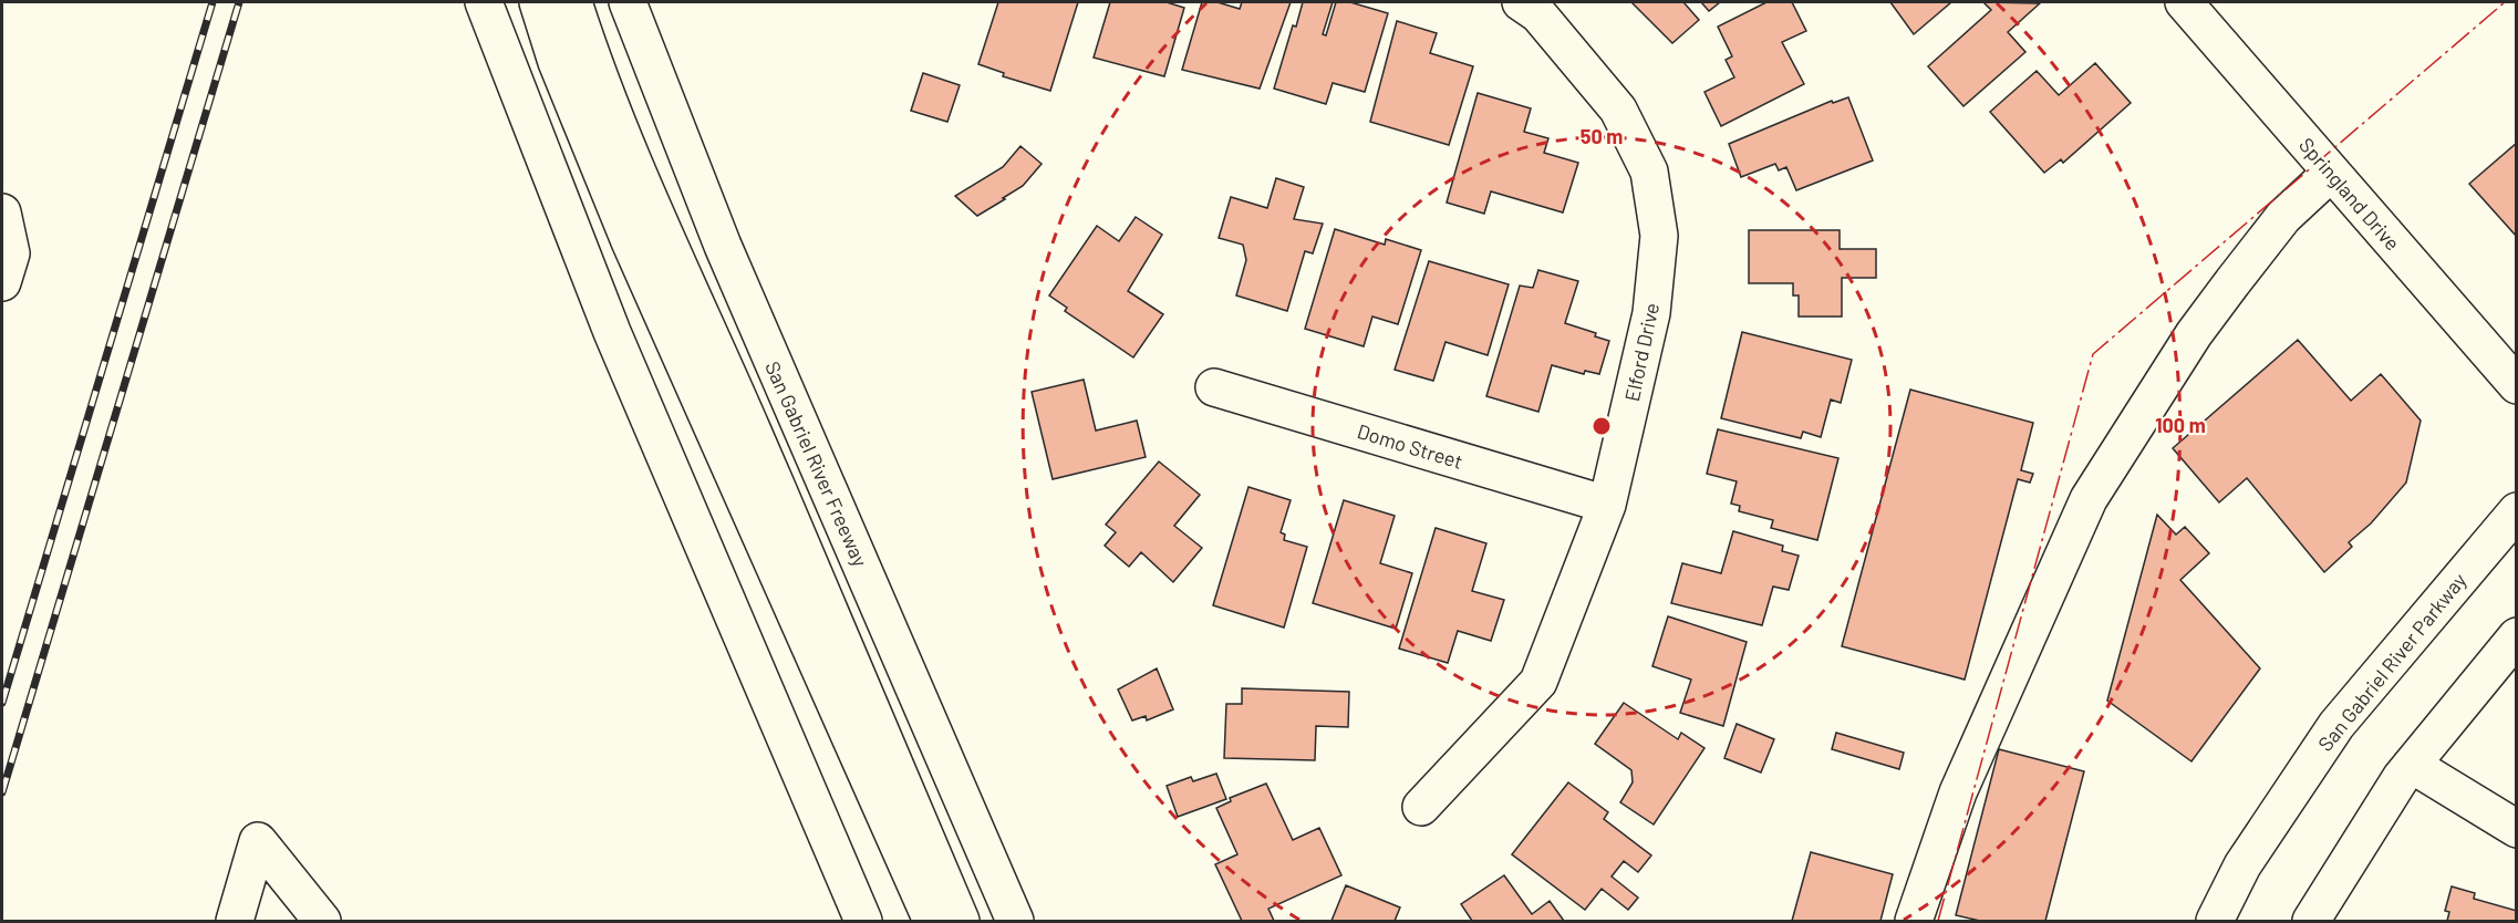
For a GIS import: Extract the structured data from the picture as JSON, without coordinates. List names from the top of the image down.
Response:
{
  "streets": {
    "main road": [
      "Springland Drive",
      "Elford Drive",
      "Domo Street",
      "San Gabriel River Freeway",
      "San Gabriel River Parkway"
    ]
  },
  "crossings": [
    ["Elford Drive", "Domo Street"]
  ],
  "rings": ["50 m", "100 m"]
}
